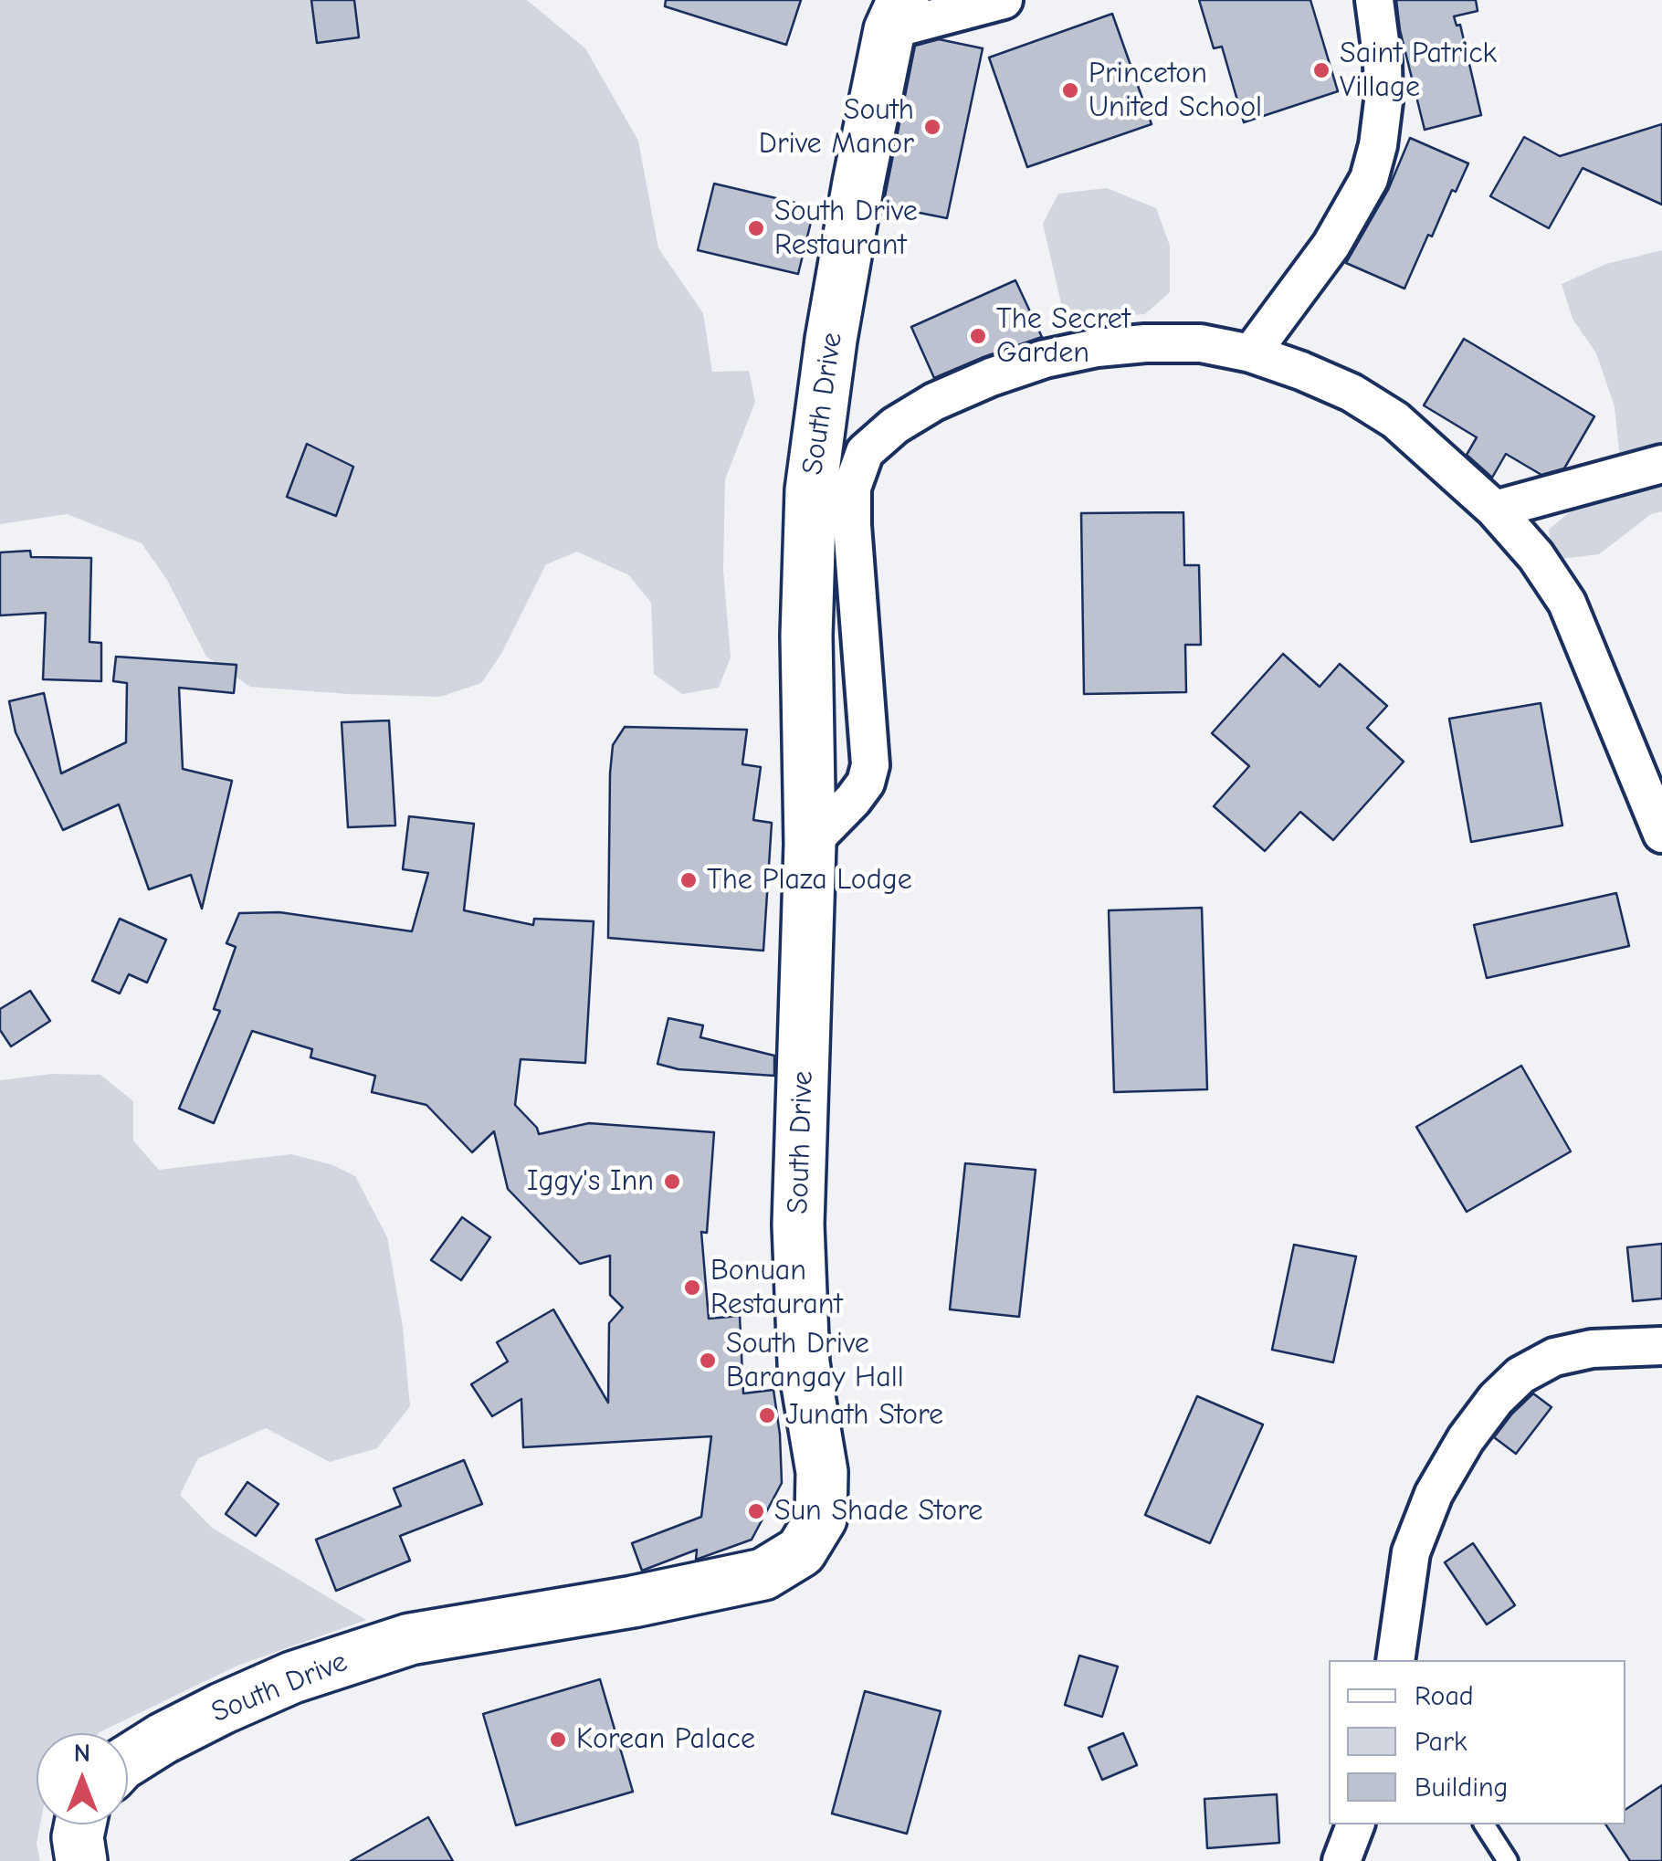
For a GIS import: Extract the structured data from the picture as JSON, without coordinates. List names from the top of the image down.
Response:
{
  "streets": {
    "main road": ["South Drive"]
  },
  "places": [
    "Saint Patrick Village",
    "Princeton United School",
    "South Drive Manor",
    "South Drive Restaurant",
    "The Secret Garden",
    "The Plaza Lodge",
    "Iggy's Inn",
    "Bonuan Restaurant",
    "South Drive Barangay Hall",
    "Junath Store",
    "Sun Shade Store",
    "Korean Palace"
  ],
  "legend": ["Road", "Park", "Building"],
  "north": "top"
}
